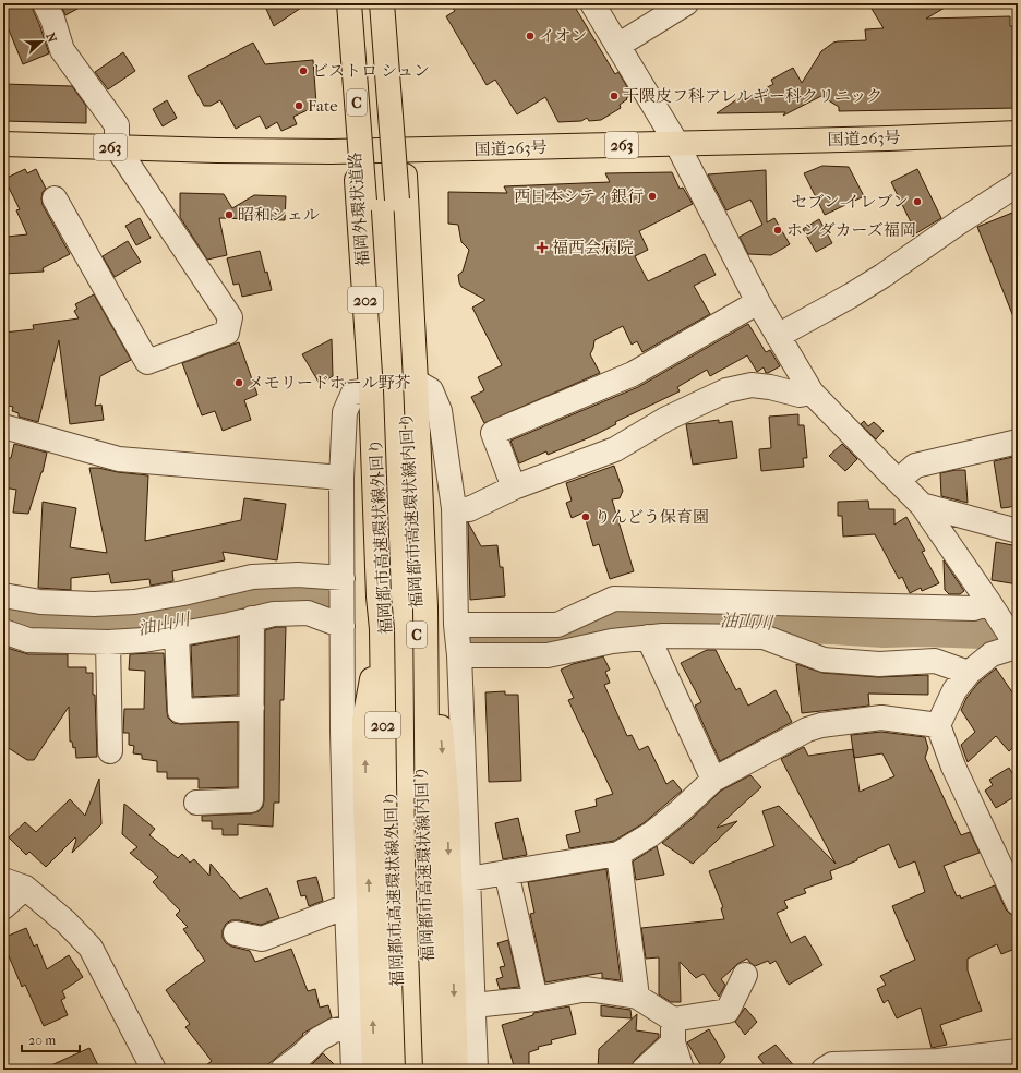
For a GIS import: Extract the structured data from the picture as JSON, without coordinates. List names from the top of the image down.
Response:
{
  "streets": {
    "highway": [
      "C",
      "国道263号",
      "263",
      "福岡外環状道路",
      "202",
      "福岡都市高速環状線内回り",
      "福岡都市高速環状線外回り"
    ]
  },
  "crossings": [
    ["国道263号", "福岡外環状道路"]
  ],
  "water": ["油山川"],
  "places": {
    "other": [
      "イオン",
      "ビストロ シュン",
      "干隈皮フ科アレルギー科クリニック",
      "Fate",
      "西日本シティ銀行",
      "セブン-イレブン",
      "昭和シェル",
      "ホンダカーズ福岡",
      "メモリードホール野芥",
      "りんどう保育園"
    ],
    "health": ["福西会病院"]
  },
  "scale_bar": "20 m",
  "north": "right"
}
